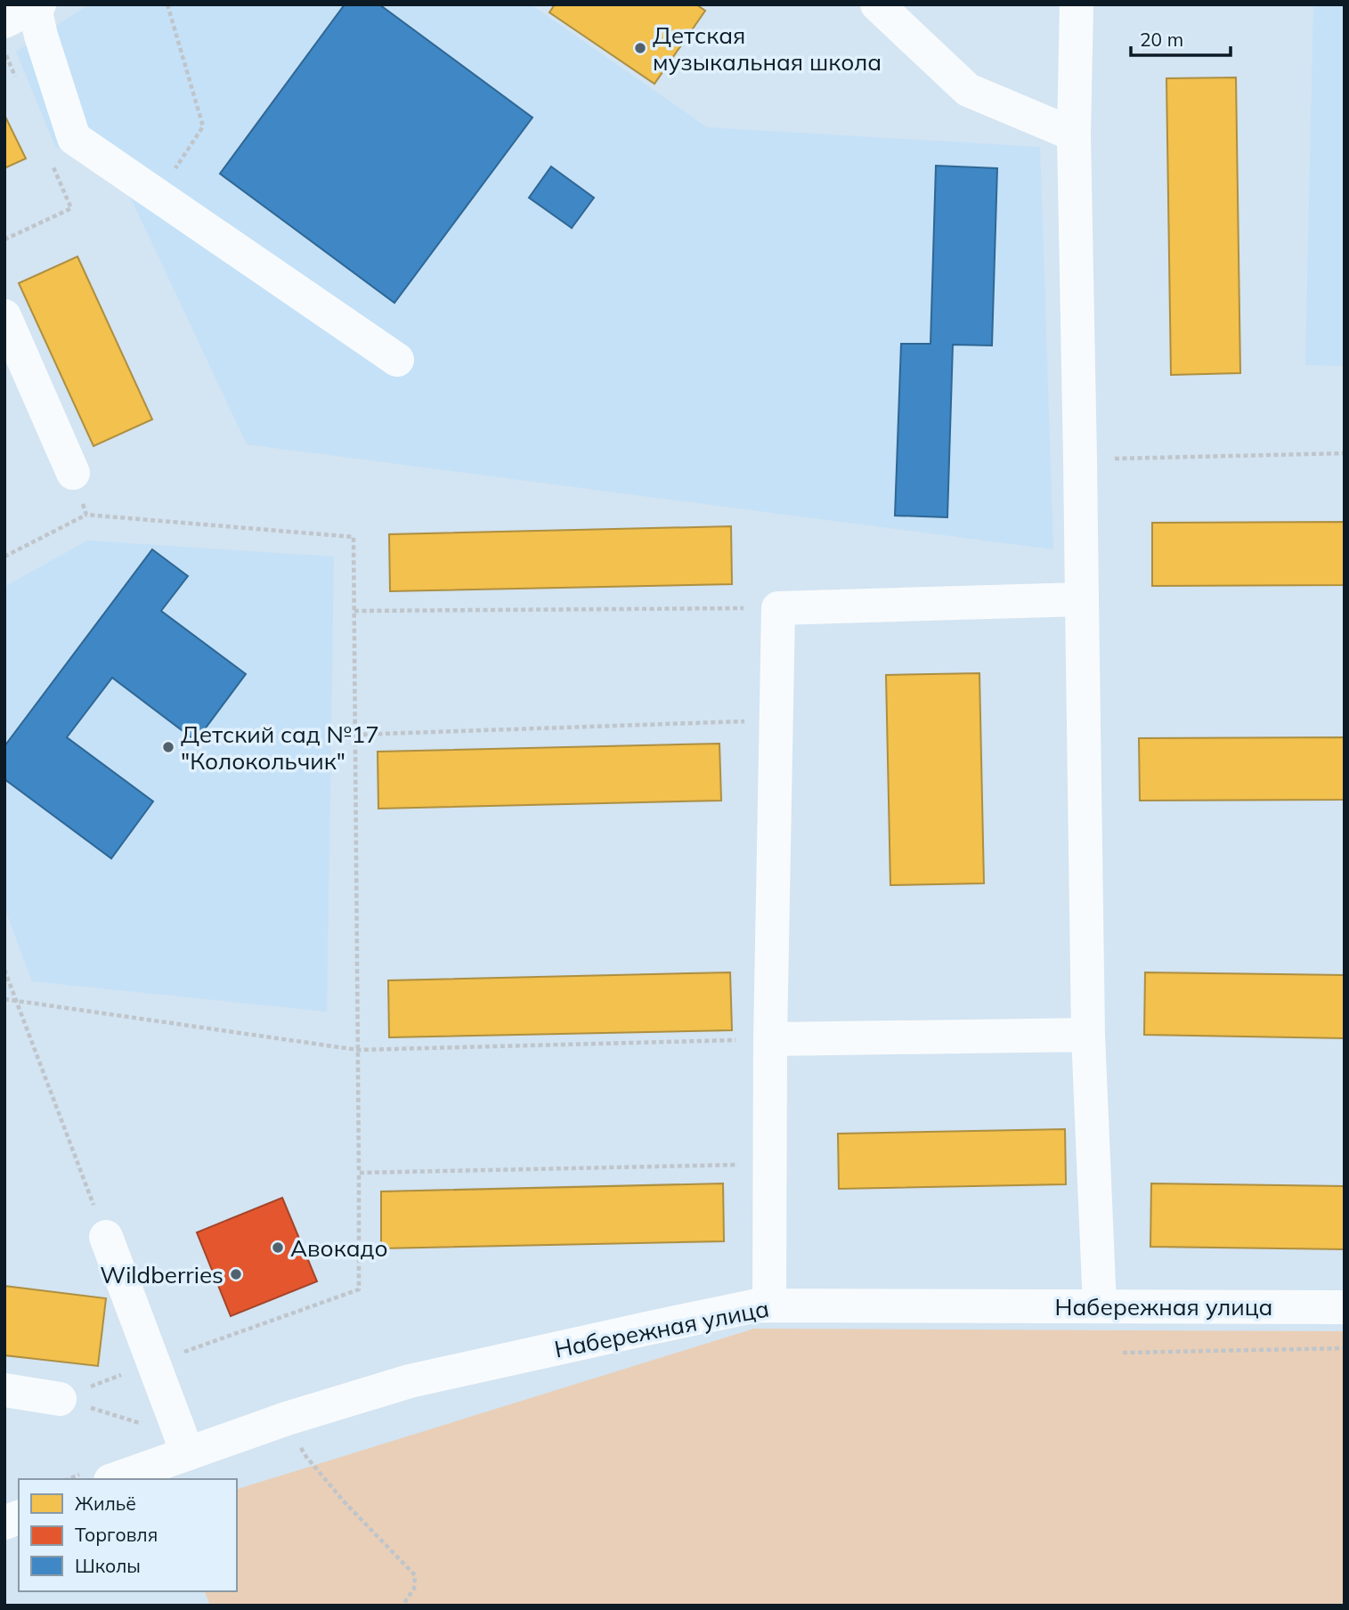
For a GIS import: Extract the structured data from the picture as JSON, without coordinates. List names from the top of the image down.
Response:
{
  "streets": {
    "street": ["Набережная улица"]
  },
  "places": [
    "Детская музыкальная школа",
    "Детский сад №17 \"Колокольчик\"",
    "Авокадо",
    "Wildberries"
  ],
  "legend": ["Жильё", "Торговля", "Школы"],
  "scale_bar": "20 m"
}
